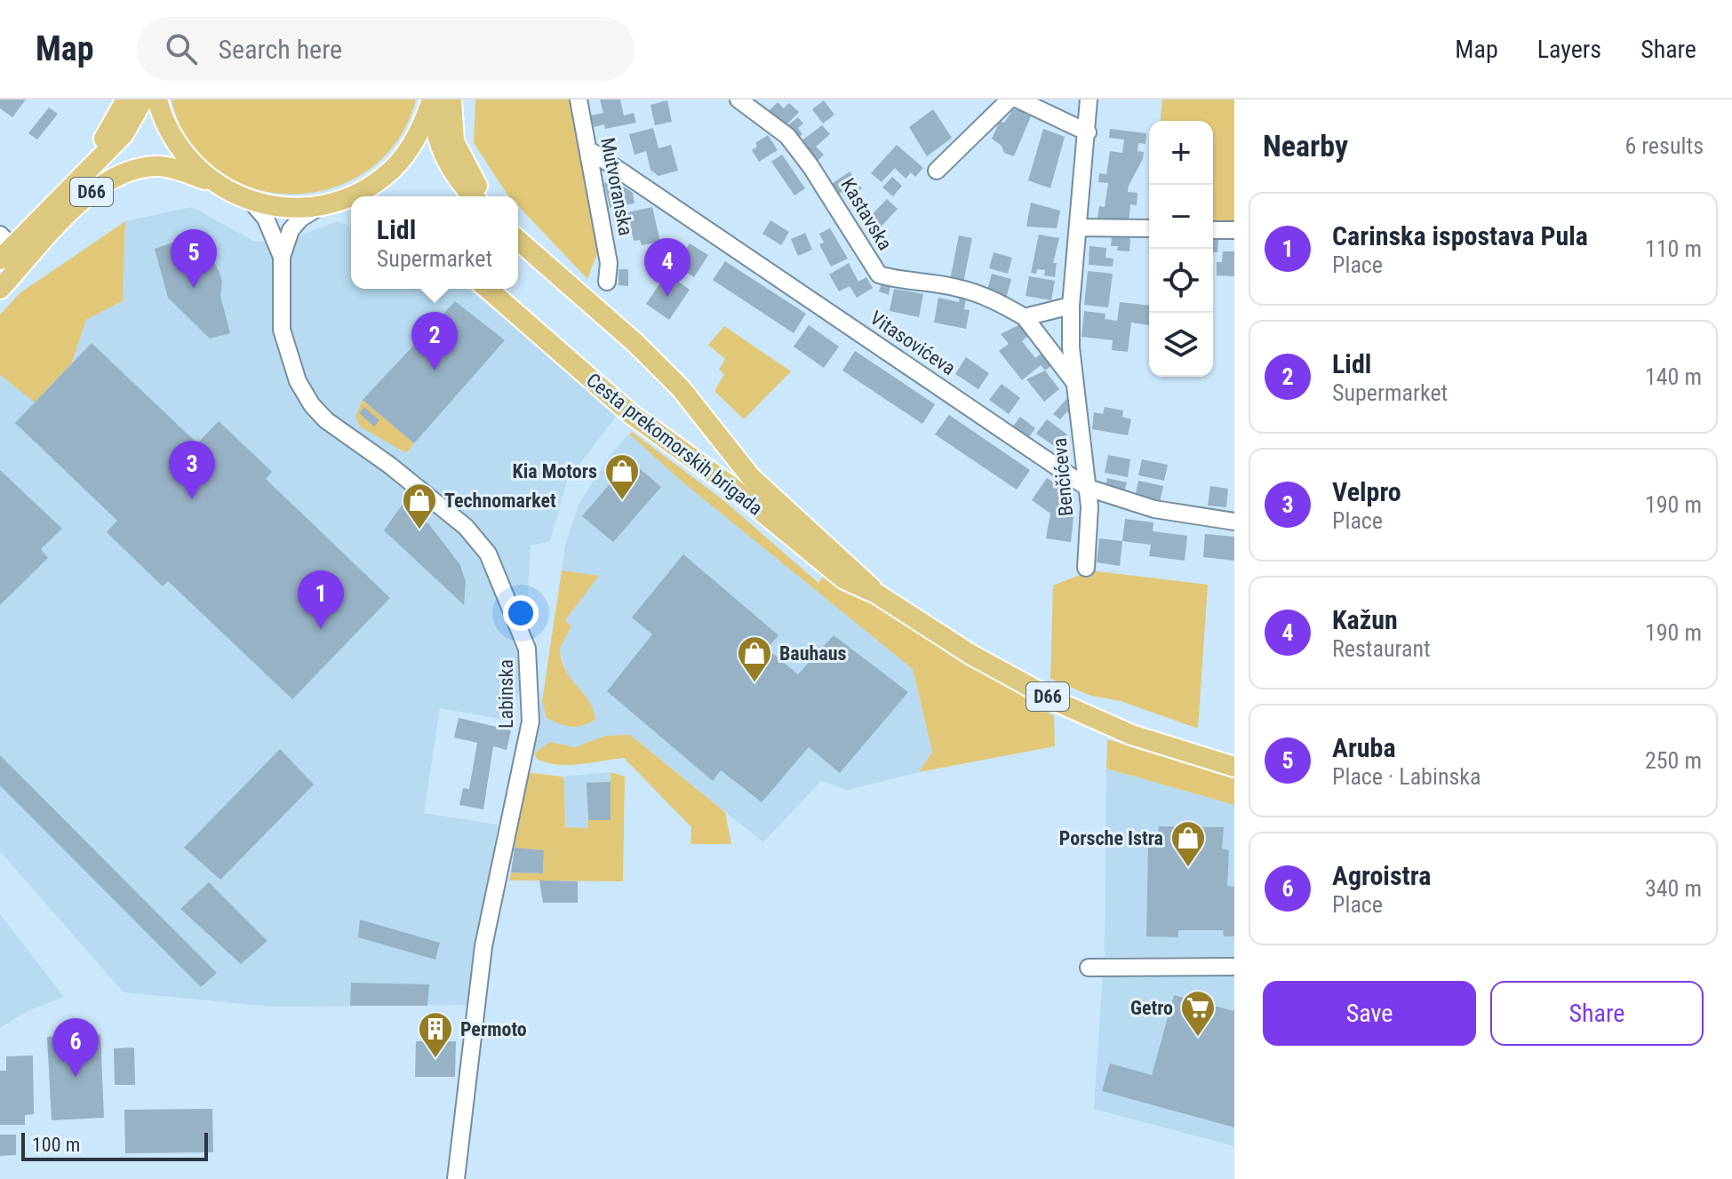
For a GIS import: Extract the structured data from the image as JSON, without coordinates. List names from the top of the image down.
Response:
{
  "streets": {
    "main road": ["D66", "Cesta prekomorskih brigada"],
    "street": [
      "Mutvoranska",
      "Kastavska",
      "Vitasovićeva",
      "Benčićeva",
      "Labinska"
    ]
  },
  "crossings": [
    ["Mutvoranska", "Vitasovićeva"],
    ["D66", "Labinska"],
    ["Vitasovićeva", "Benčićeva"]
  ],
  "places": {
    "shop": [
      "Kia Motors",
      "Technomarket",
      "Bauhaus",
      "Porsche Istra"
    ],
    "supermarket": ["Getro"],
    "building": ["Permoto"]
  },
  "scale_bar": "100 m",
  "page": {
    "header": "Map",
    "search": "Search here",
    "nav": ["Map", "Layers", "Share"],
    "heading": ["Nearby", "6 results"],
    "map_buttons": ["+", "−"],
    "list": [
      {
        "mark": "1",
        "name": "Carinska ispostava Pula",
        "note": "Place",
        "value": "110 m"
      },
      {
        "mark": "2",
        "name": "Lidl",
        "note": "Supermarket",
        "value": "140 m"
      },
      {
        "mark": "3",
        "name": "Velpro",
        "note": "Place",
        "value": "190 m"
      },
      {
        "mark": "4",
        "name": "Kažun",
        "note": "Restaurant",
        "value": "190 m"
      },
      {
        "mark": "5",
        "name": "Aruba",
        "note": "Place · Labinska",
        "value": "250 m"
      },
      {
        "mark": "6",
        "name": "Agroistra",
        "note": "Place",
        "value": "340 m"
      }
    ],
    "popup": ["Lidl", "Supermarket"],
    "pins": [
      "5",
      "4",
      "2",
      "3",
      "1",
      "6"
    ],
    "buttons": ["Save", "Share"],
    "scale": "100 m"
  }
}
